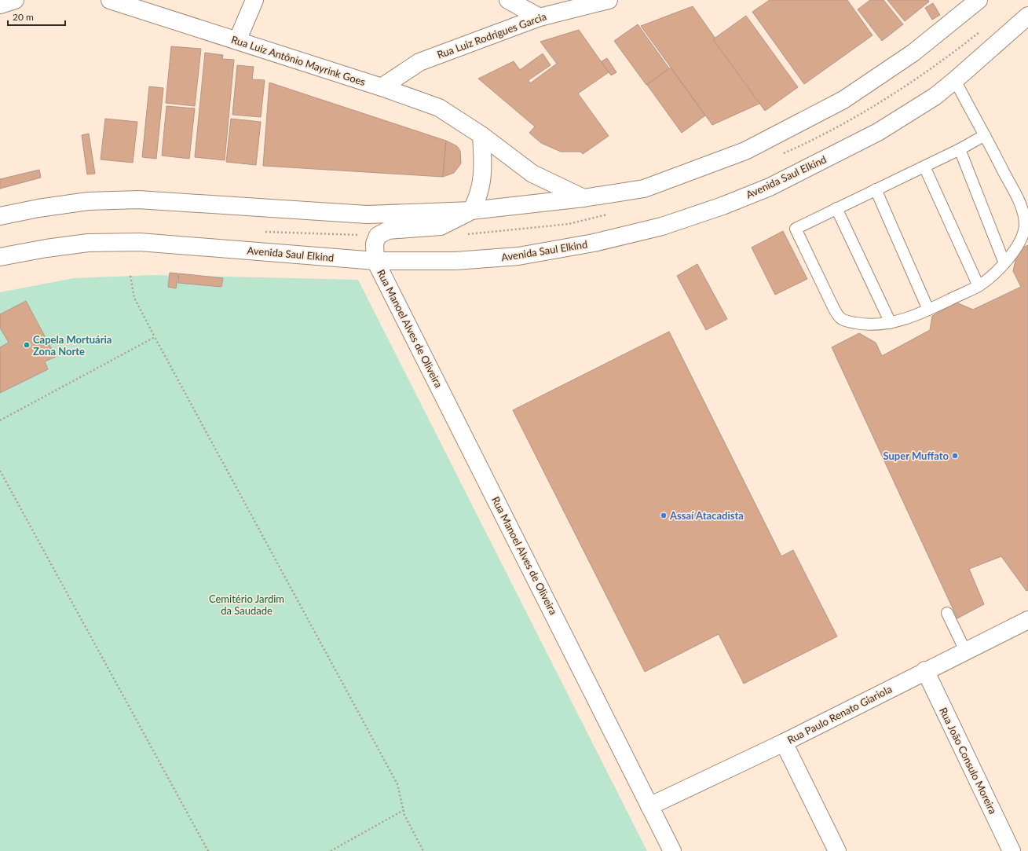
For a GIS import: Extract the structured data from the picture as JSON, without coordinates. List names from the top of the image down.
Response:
{
  "streets": {
    "street": [
      "Rua Luiz Rodrigues Garcia",
      "Rua Luiz Antônio Mayrink Goes",
      "Avenida Saul Elkind",
      "Rua Manoel Alves de Oliveira",
      "Rua Paulo Renato Giariola",
      "Rua João Consulo Moreira"
    ]
  },
  "crossings": [
    ["Rua Luiz Rodrigues Garcia", "Rua Luiz Antônio Mayrink Goes"],
    ["Avenida Saul Elkind", "Rua Manoel Alves de Oliveira"],
    ["Rua Manoel Alves de Oliveira", "Rua Paulo Renato Giariola"],
    ["Rua Paulo Renato Giariola", "Rua João Consulo Moreira"]
  ],
  "parks": ["Cemitério Jardim da Saudade"],
  "places": ["Capela Mortuária Zona Norte", "Super Muffato", "Assaí Atacadista"],
  "scale_bar": "20 m"
}
